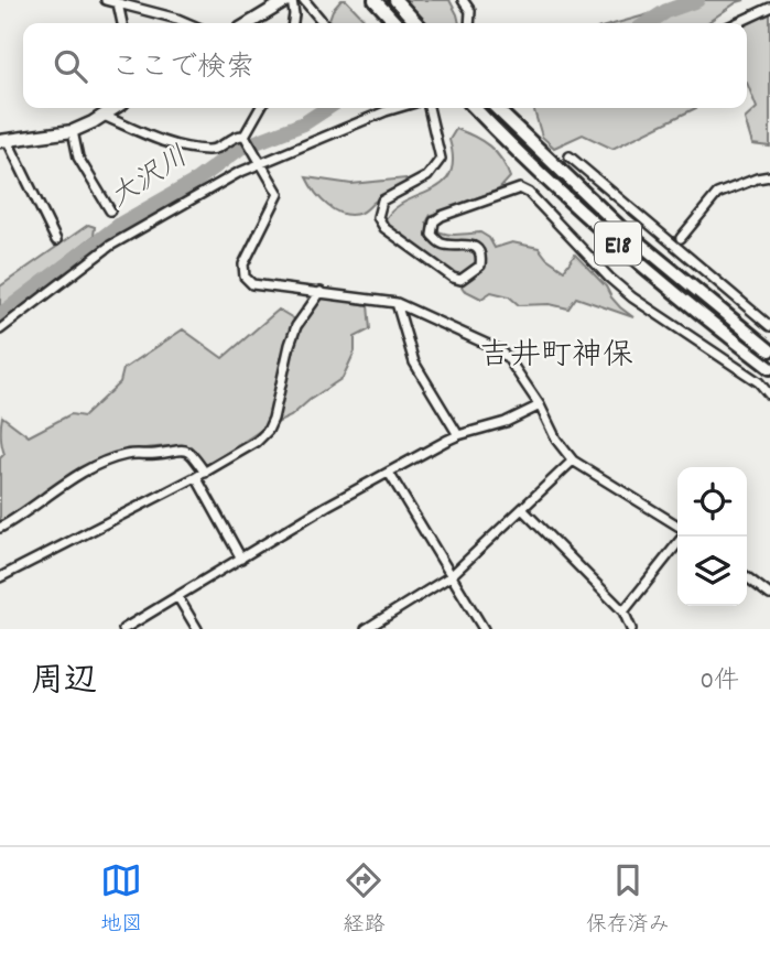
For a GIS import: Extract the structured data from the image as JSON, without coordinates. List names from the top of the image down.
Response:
{
  "streets": {
    "highway": ["E18"]
  },
  "districts": ["吉井町神保"],
  "water": ["大沢川"],
  "page": {
    "search": "ここで検索",
    "heading": ["周辺", "0件"],
    "nav": ["地図", "経路", "保存済み"]
  }
}
